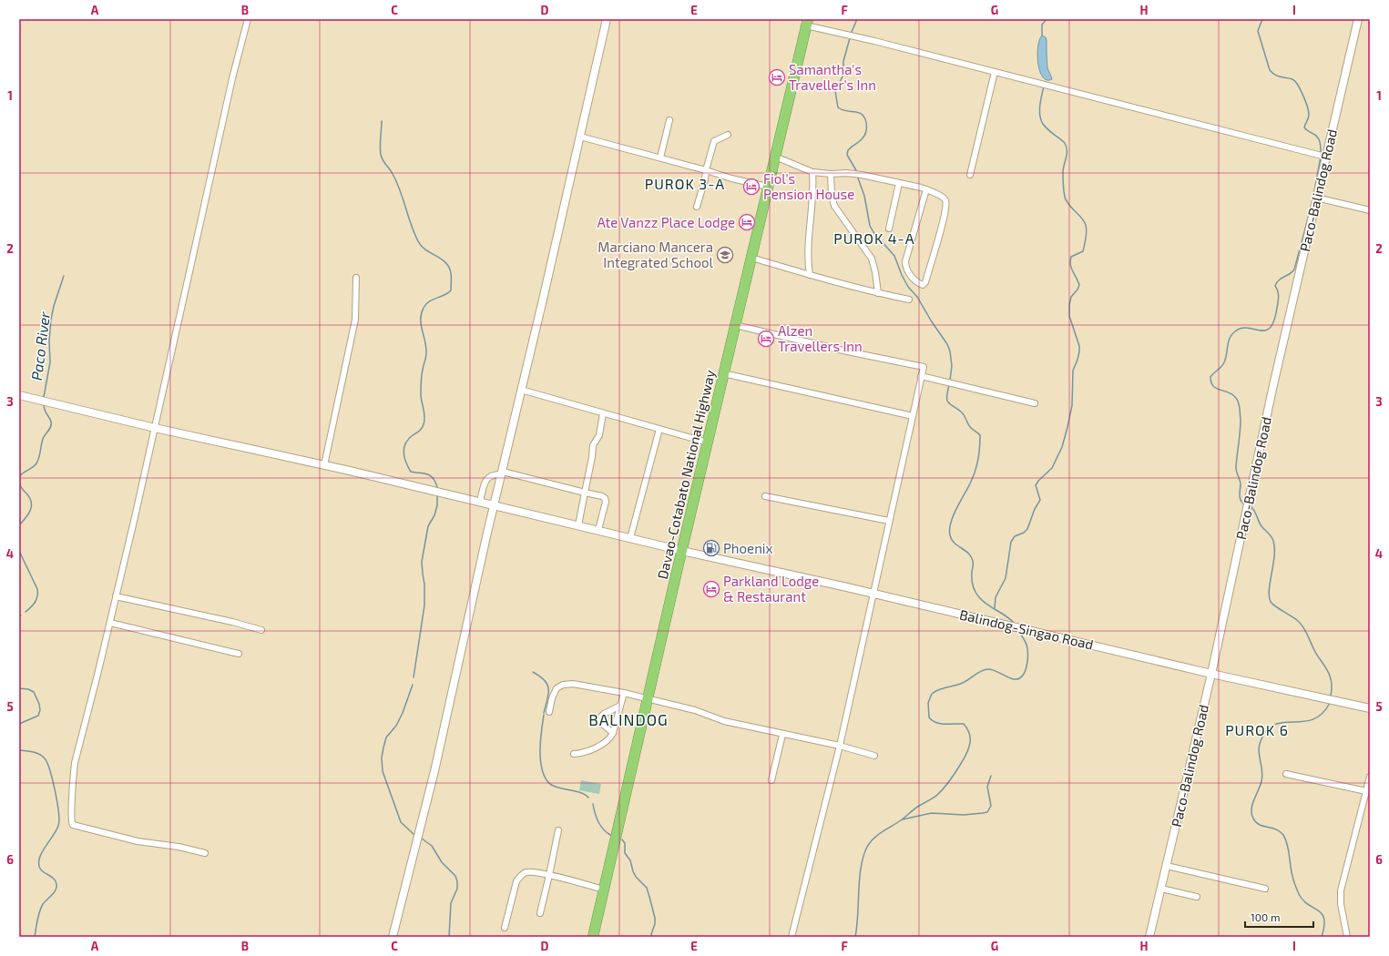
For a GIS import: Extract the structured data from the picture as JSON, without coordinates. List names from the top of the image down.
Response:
{
  "streets": {
    "highway": ["Davao-Cotabato National Highway"],
    "street": ["Paco-Balindog Road", "Balindog-Singao Road"]
  },
  "crossings": [
    ["Paco-Balindog Road", "Balindog-Singao Road"],
    ["Davao-Cotabato National Highway", "Balindog-Singao Road"]
  ],
  "districts": [
    "PUROK 3-A",
    "PUROK 4-A",
    "BALINDOG",
    "PUROK 6"
  ],
  "water": ["Paco River"],
  "places": {
    "hotel": [
      "Samantha's Traveller's Inn",
      "Fiol's Pension House",
      "Ate Vanzz Place Lodge",
      "Alzen Travellers Inn",
      "Parkland Lodge & Restaurant"
    ],
    "school or university": ["Marciano Mancera Integrated School"],
    "fuel station": ["Phoenix"]
  },
  "scale_bar": "100 m",
  "grid": {
    "columns": [
      "A",
      "B",
      "C",
      "D",
      "E",
      "F",
      "G",
      "H",
      "I"
    ],
    "rows": [
      "1",
      "2",
      "3",
      "4",
      "5",
      "6"
    ]
  }
}
